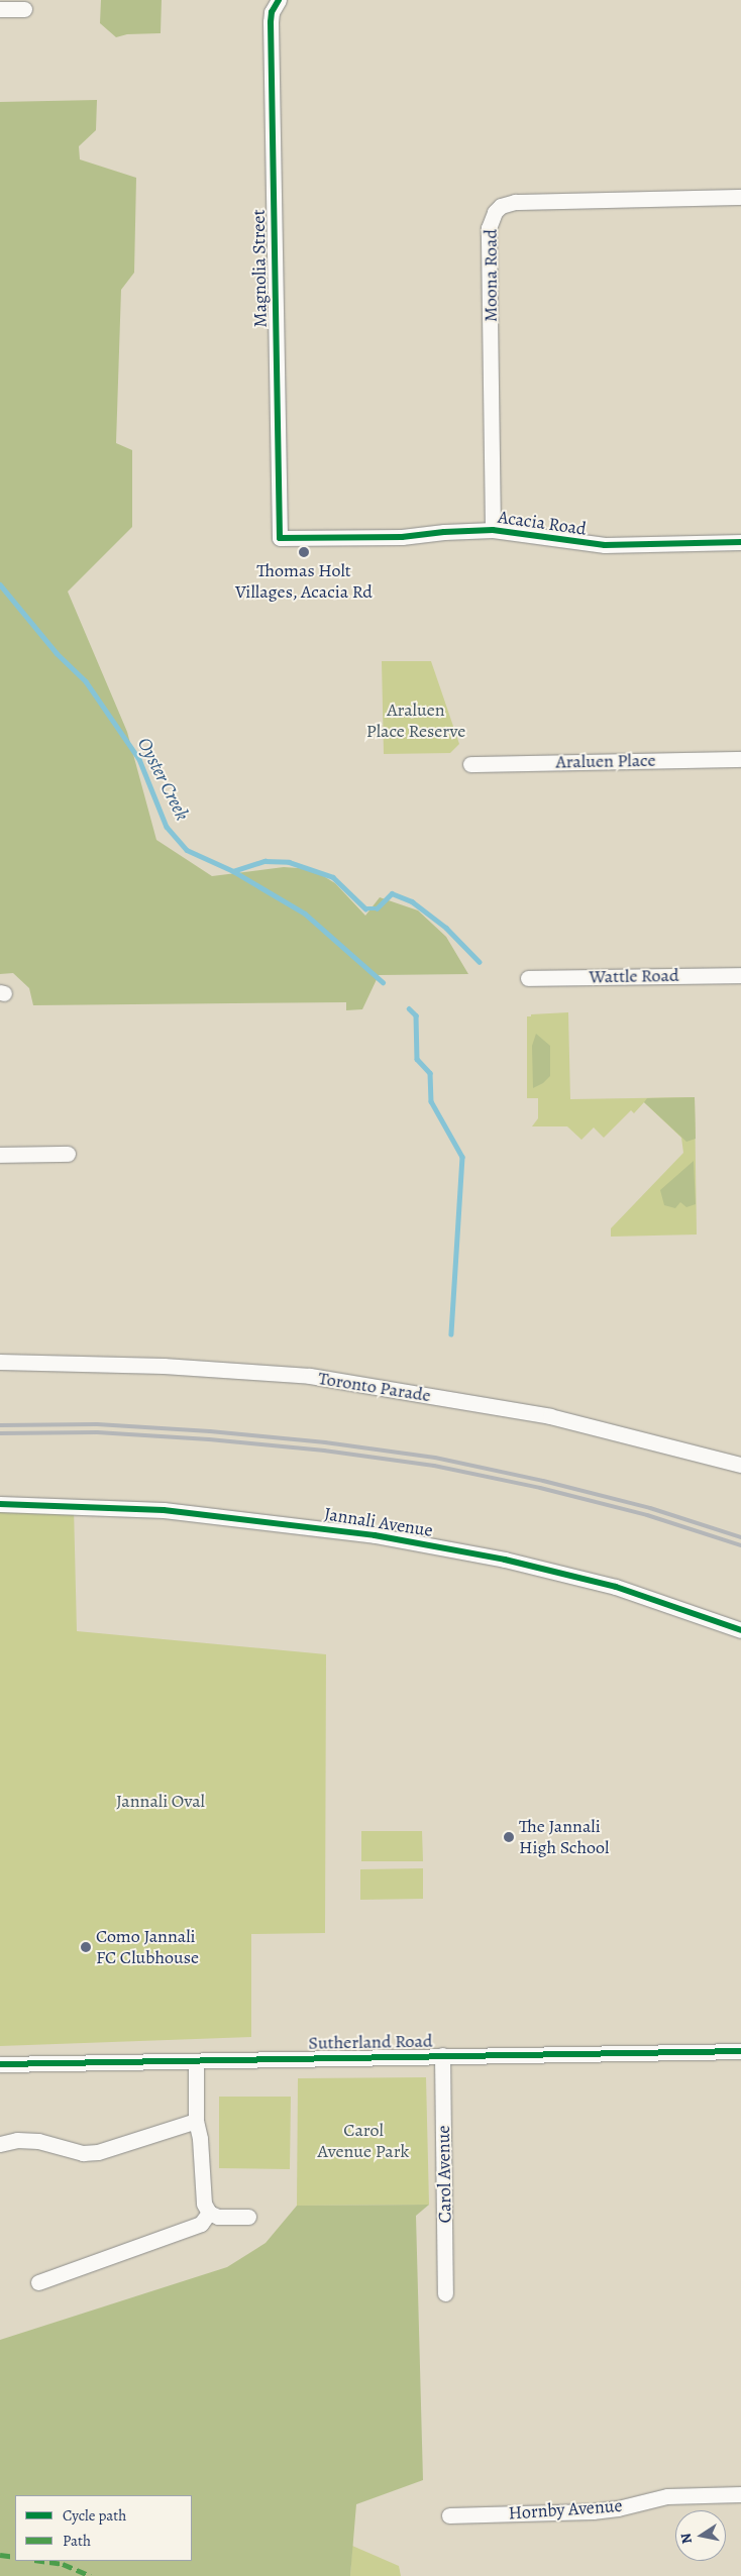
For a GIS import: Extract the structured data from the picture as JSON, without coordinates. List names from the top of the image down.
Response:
{
  "streets": {
    "street": [
      "Magnolia Street",
      "Moona Road",
      "Acacia Road",
      "Araluen Place",
      "Wattle Road",
      "Toronto Parade",
      "Jannali Avenue",
      "Sutherland Road",
      "Carol Avenue",
      "Hornby Avenue"
    ]
  },
  "crossings": [
    ["Magnolia Street", "Acacia Road"],
    ["Moona Road", "Acacia Road"],
    ["Sutherland Road", "Carol Avenue"]
  ],
  "water": ["Oyster Creek"],
  "parks": ["Araluen Place Reserve", "Jannali Oval", "Carol Avenue Park"],
  "places": ["Thomas Holt Villages, Acacia Rd", "The Jannali High School", "Como Jannali FC Clubhouse"],
  "legend": ["Cycle path", "Path"],
  "north": "left"
}
